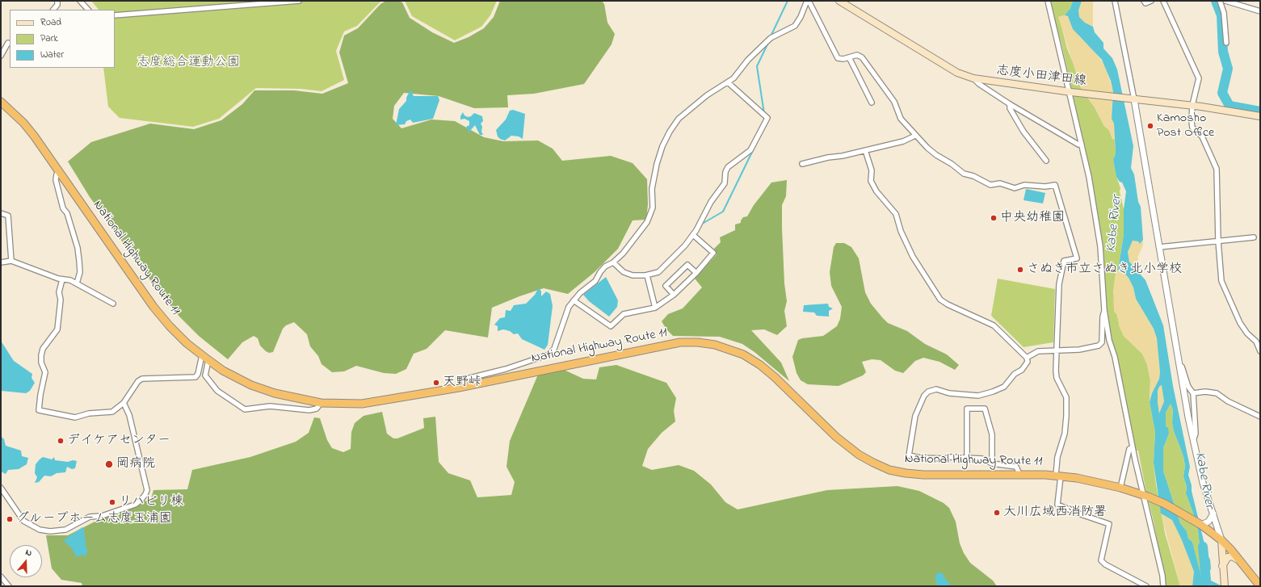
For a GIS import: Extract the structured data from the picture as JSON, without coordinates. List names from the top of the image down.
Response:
{
  "streets": {
    "highway": ["National Highway Route 11"],
    "main road": ["志度小田津田線"]
  },
  "water": ["Kabe River"],
  "parks": ["志度総合運動公園"],
  "places": [
    "Kamosho Post Office",
    "中央幼稚園",
    "さぬき市立さぬき北小学校",
    "天野峠",
    "デイケアセンター",
    "岡病院",
    "リハビリ棟",
    "大川広域西消防署",
    "グループホーム志度玉浦園"
  ],
  "legend": ["Road", "Park", "Water"],
  "north": "top"
}
